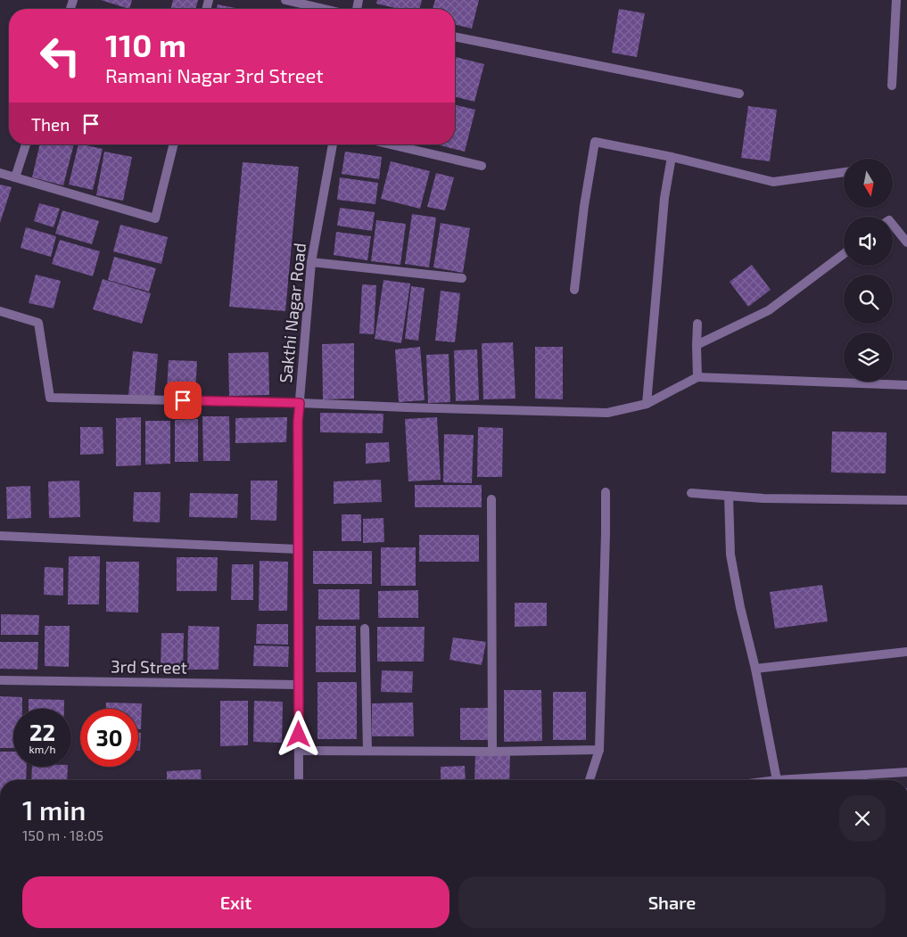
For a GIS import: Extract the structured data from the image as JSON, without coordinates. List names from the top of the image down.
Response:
{
  "streets": {
    "street": ["Sakthi Nagar Road", "3rd Street"]
  },
  "crossings": [
    ["Sakthi Nagar Road", "3rd Street"]
  ],
  "north": "bottom",
  "page": {
    "turn": ["110 m", "Ramani Nagar 3rd Street"],
    "then": "Then",
    "speed": "22 km/h",
    "limit": "30",
    "heading": ["1 min", "150 m · 18:05"],
    "buttons": ["Exit", "Share"]
  }
}
